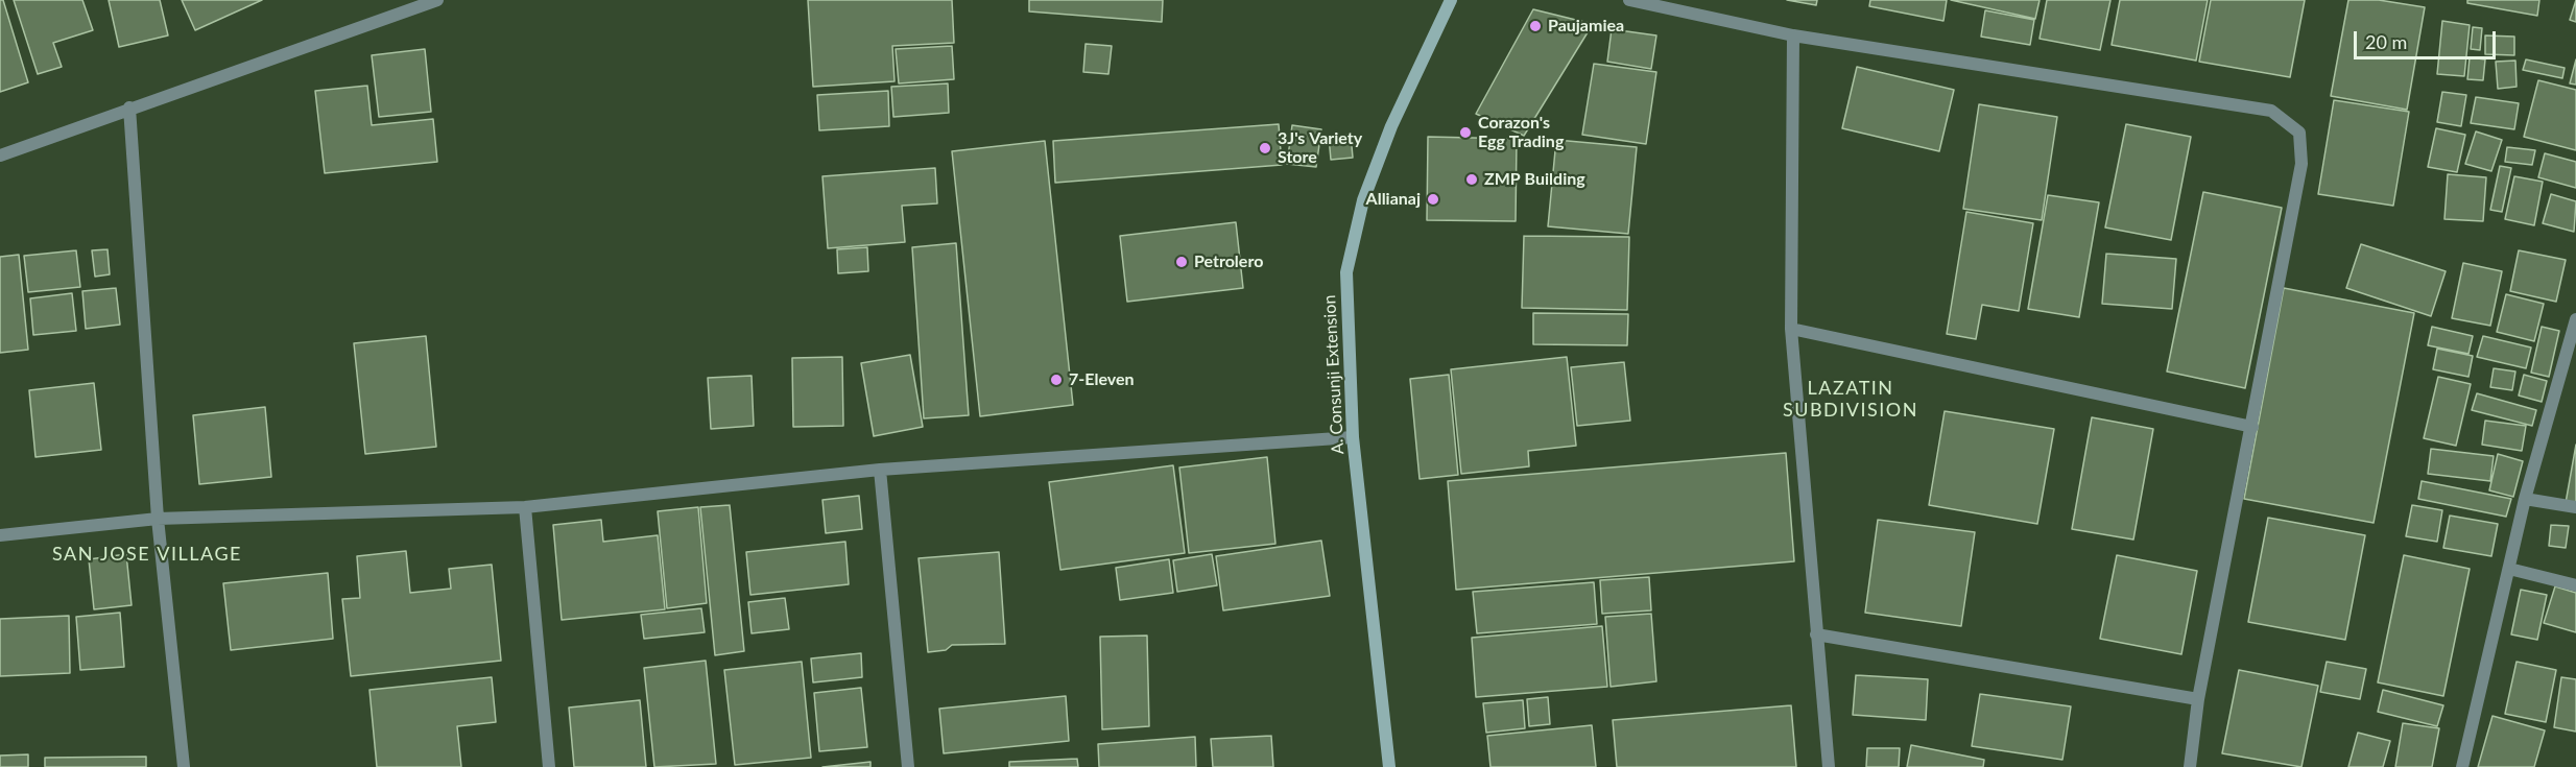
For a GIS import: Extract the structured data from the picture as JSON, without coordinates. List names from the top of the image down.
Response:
{
  "streets": {
    "main road": ["A. Consunji Extension"]
  },
  "districts": ["LAZATIN SUBDIVISION", "SAN JOSE VILLAGE"],
  "places": [
    "Paujamiea",
    "Corazon's Egg Trading",
    "3J's Variety Store",
    "ZMP Building",
    "Allianaj",
    "Petrolero",
    "7-Eleven"
  ],
  "scale_bar": "20 m"
}
